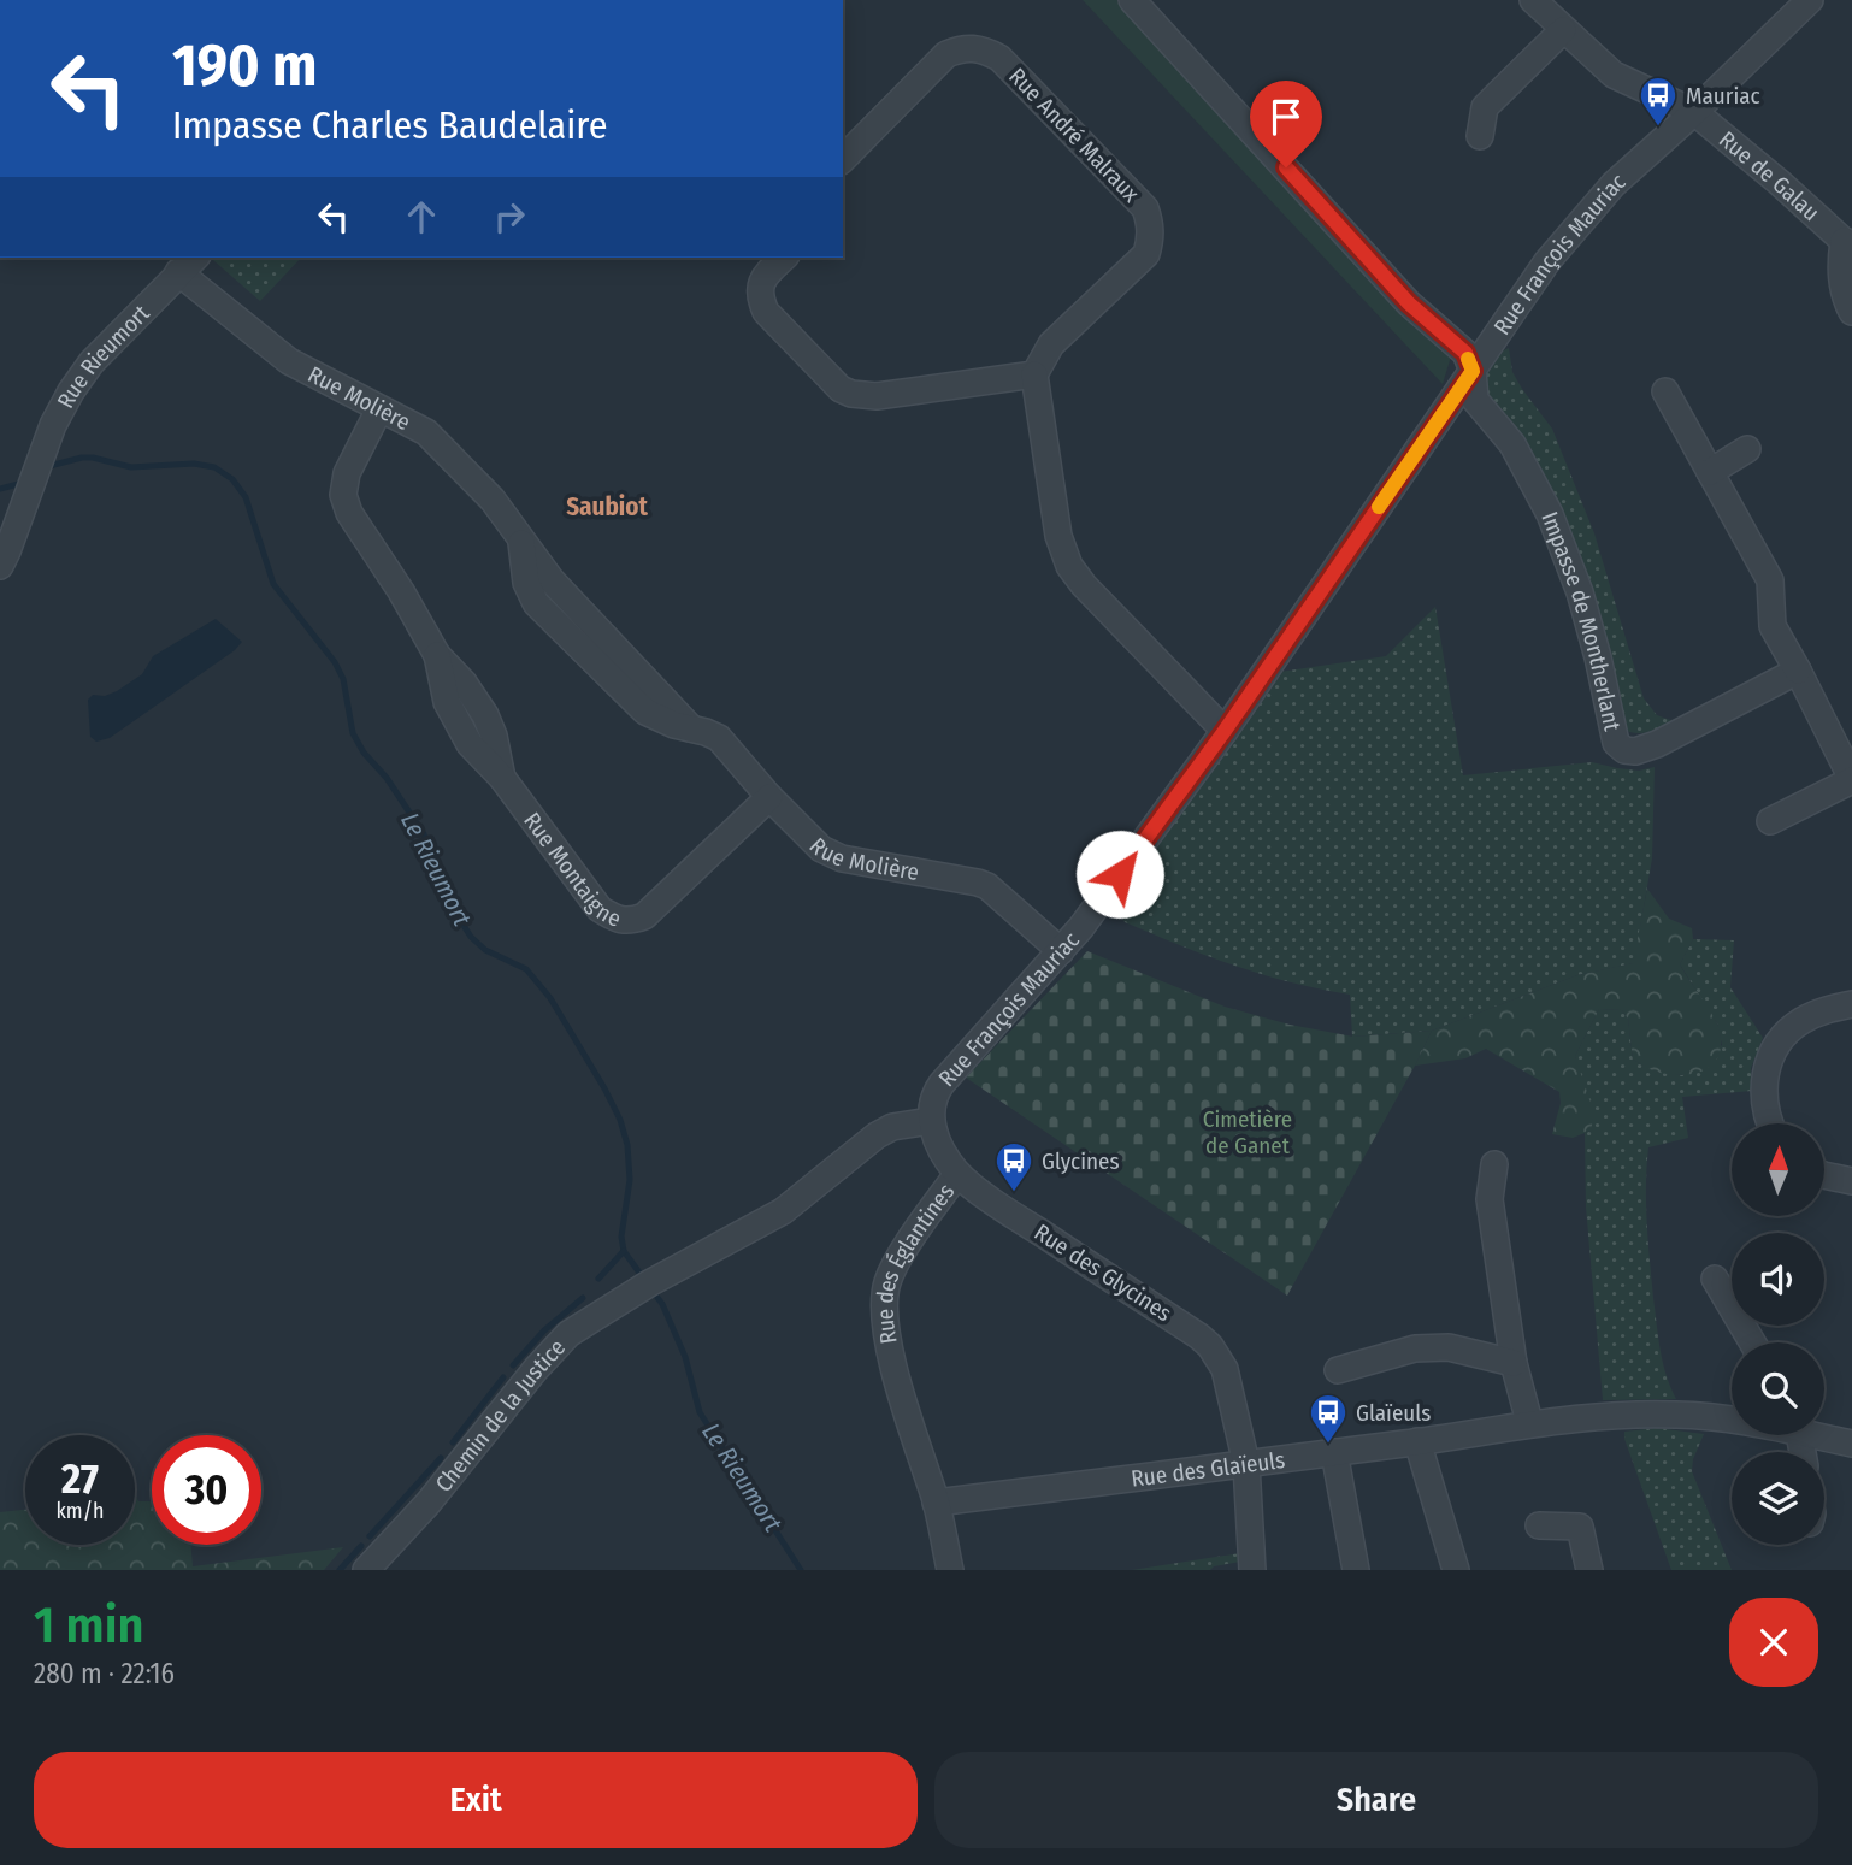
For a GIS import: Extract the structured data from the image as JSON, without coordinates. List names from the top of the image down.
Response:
{
  "streets": {
    "street": [
      "Rue André Malraux",
      "Rue de Galau",
      "Rue François Mauriac",
      "Rue Rieumort",
      "Rue Molière",
      "Impasse de Montherlant",
      "Rue Montaigne",
      "Rue des Églantines",
      "Rue des Glycines",
      "Chemin de la Justice",
      "Rue des Glaïeuls"
    ]
  },
  "crossings": [
    ["Rue de Galau", "Rue François Mauriac"],
    ["Rue François Mauriac", "Rue Molière"],
    ["Rue François Mauriac", "Impasse de Montherlant"],
    ["Rue François Mauriac", "Rue des Glycines"],
    ["Rue François Mauriac", "Chemin de la Justice"],
    ["Rue Rieumort", "Rue Molière"],
    ["Rue Molière", "Rue Montaigne"],
    ["Rue des Églantines", "Rue des Glycines"],
    ["Rue des Églantines", "Rue des Glaïeuls"],
    ["Rue des Glycines", "Chemin de la Justice"],
    ["Rue des Glycines", "Rue des Glaïeuls"]
  ],
  "districts": ["Saubiot"],
  "water": ["Le Rieumort"],
  "parks": ["Cimetière de Ganet"],
  "places": {
    "bus stop": ["Mauriac", "Glycines", "Glaïeuls"]
  },
  "north": "top",
  "page": {
    "turn": ["190 m", "Impasse Charles Baudelaire"],
    "speed": "27 km/h",
    "limit": "30",
    "heading": ["1 min", "280 m · 22:16"],
    "buttons": ["Exit", "Share"]
  }
}
